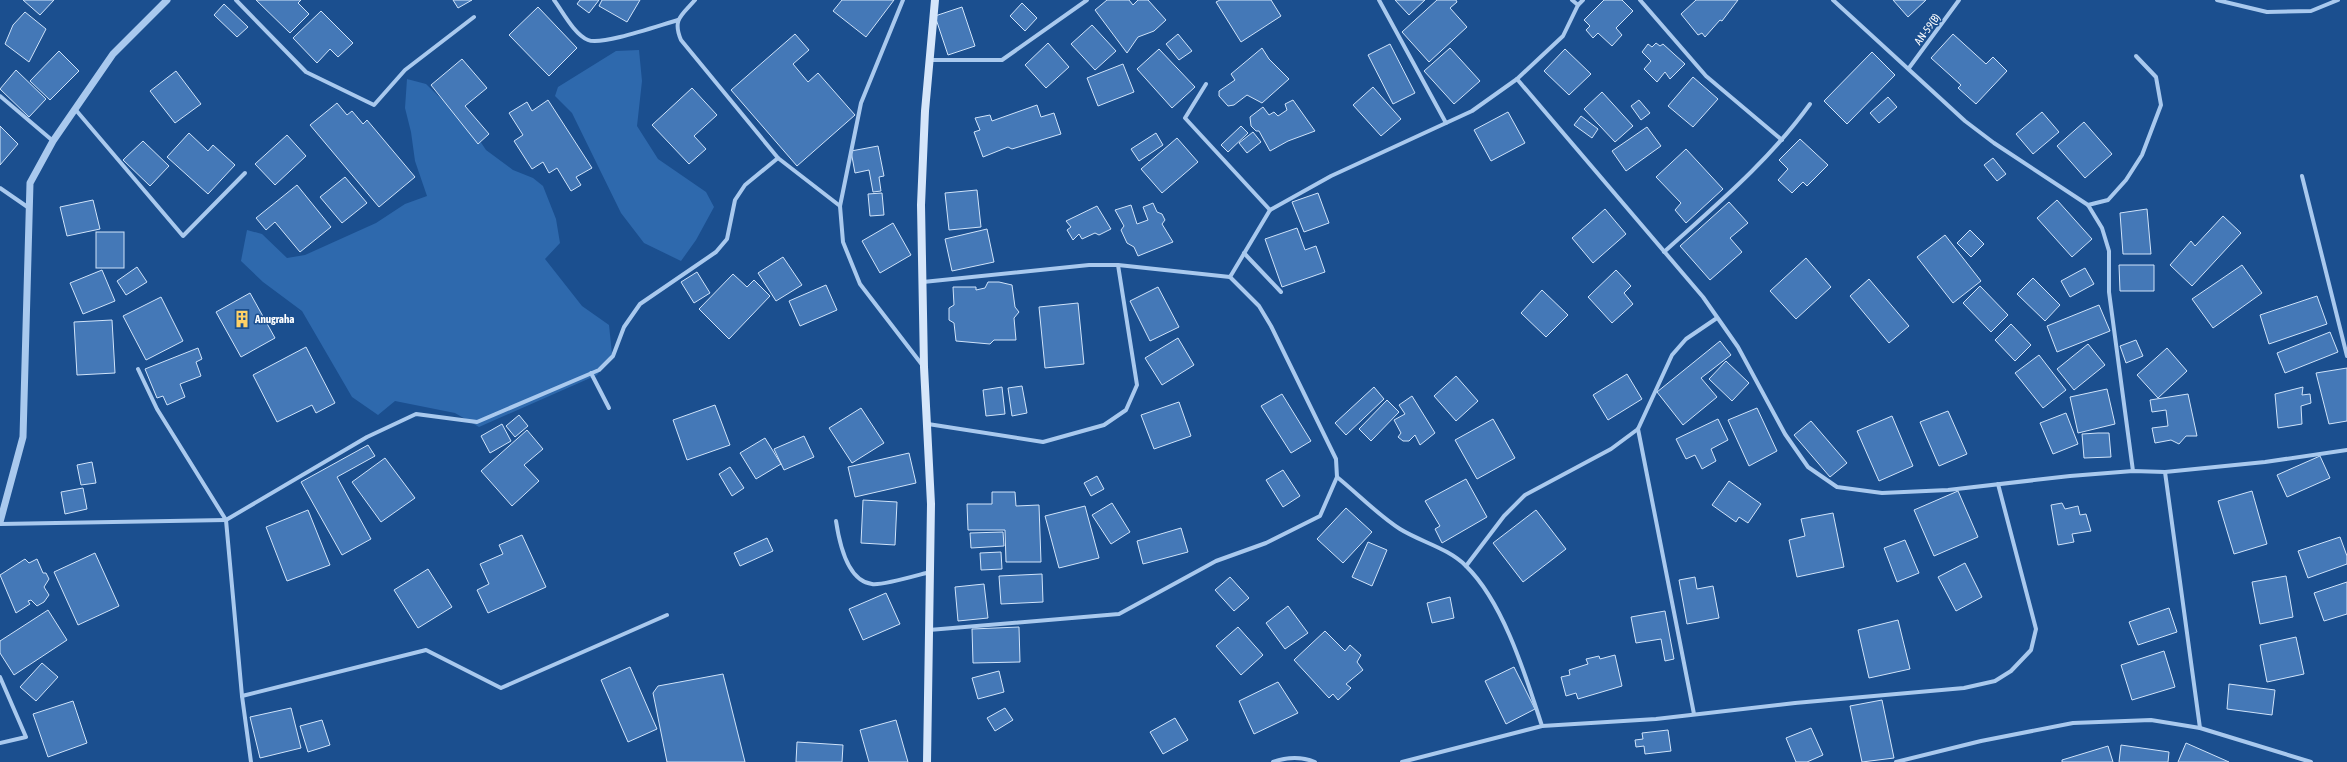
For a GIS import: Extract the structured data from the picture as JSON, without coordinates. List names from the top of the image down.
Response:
{
  "streets": {
    "street": ["AN-59(B)"]
  },
  "places": {
    "building": ["Anugraha"]
  }
}
